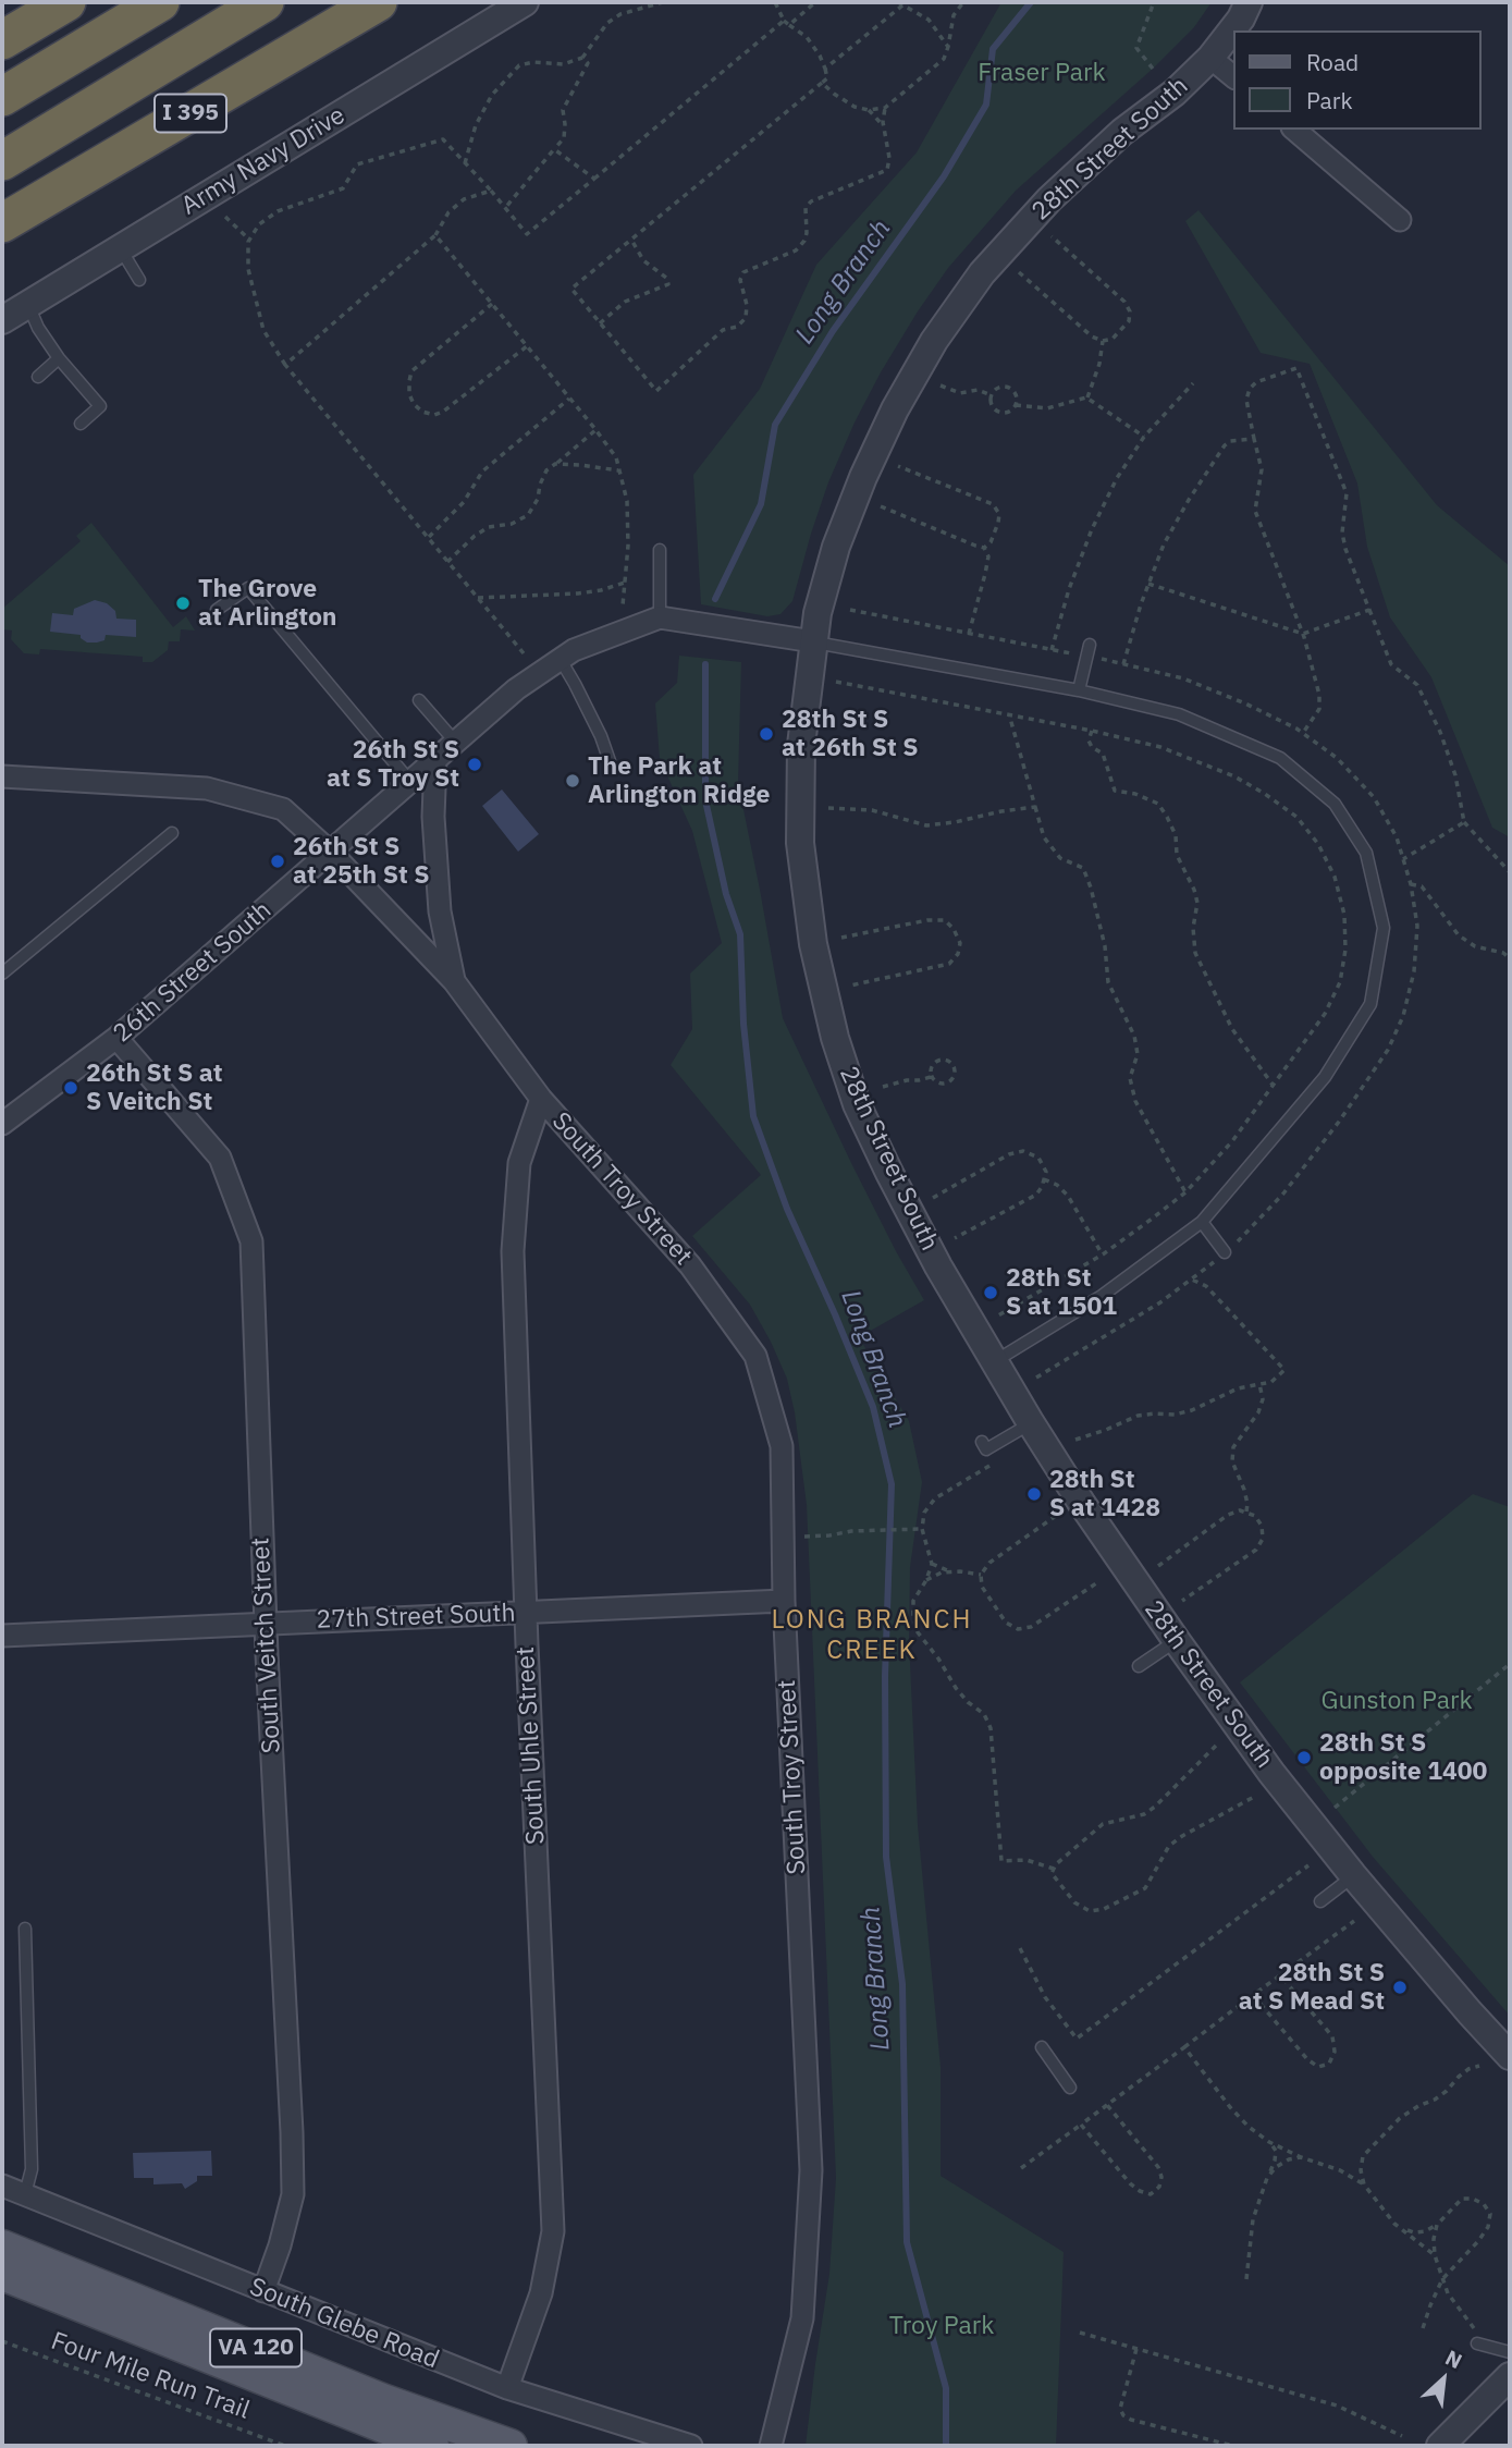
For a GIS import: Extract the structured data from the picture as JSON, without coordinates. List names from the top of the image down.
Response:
{
  "streets": {
    "highway": ["I 395"],
    "main road": ["VA 120"],
    "street": [
      "28th Street South",
      "Army Navy Drive",
      "26th Street South",
      "South Troy Street",
      "27th Street South",
      "South Veitch Street",
      "South Uhle Street",
      "South Glebe Road"
    ],
    "path": ["Four Mile Run Trail"]
  },
  "crossings": [
    ["28th Street South", "26th Street South"],
    ["26th Street South", "South Troy Street"],
    ["26th Street South", "South Veitch Street"],
    ["South Troy Street", "27th Street South"],
    ["South Troy Street", "South Uhle Street"],
    ["27th Street South", "South Veitch Street"],
    ["27th Street South", "South Uhle Street"],
    ["South Veitch Street", "South Glebe Road"],
    ["South Uhle Street", "South Glebe Road"]
  ],
  "districts": ["LONG BRANCH CREEK"],
  "water": ["Long Branch"],
  "parks": ["Fraser Park", "Gunston Park", "Troy Park"],
  "places": [
    "The Grove at Arlington",
    "28th St S at 26th St S",
    "26th St S at S Troy St",
    "The Park at Arlington Ridge",
    "26th St S at 25th St S",
    "26th St S at S Veitch St",
    "28th St S at 1501",
    "28th St S at 1428",
    "28th St S opposite 1400",
    "28th St S at S Mead St"
  ],
  "legend": ["Road", "Park"],
  "north": "top right"
}
